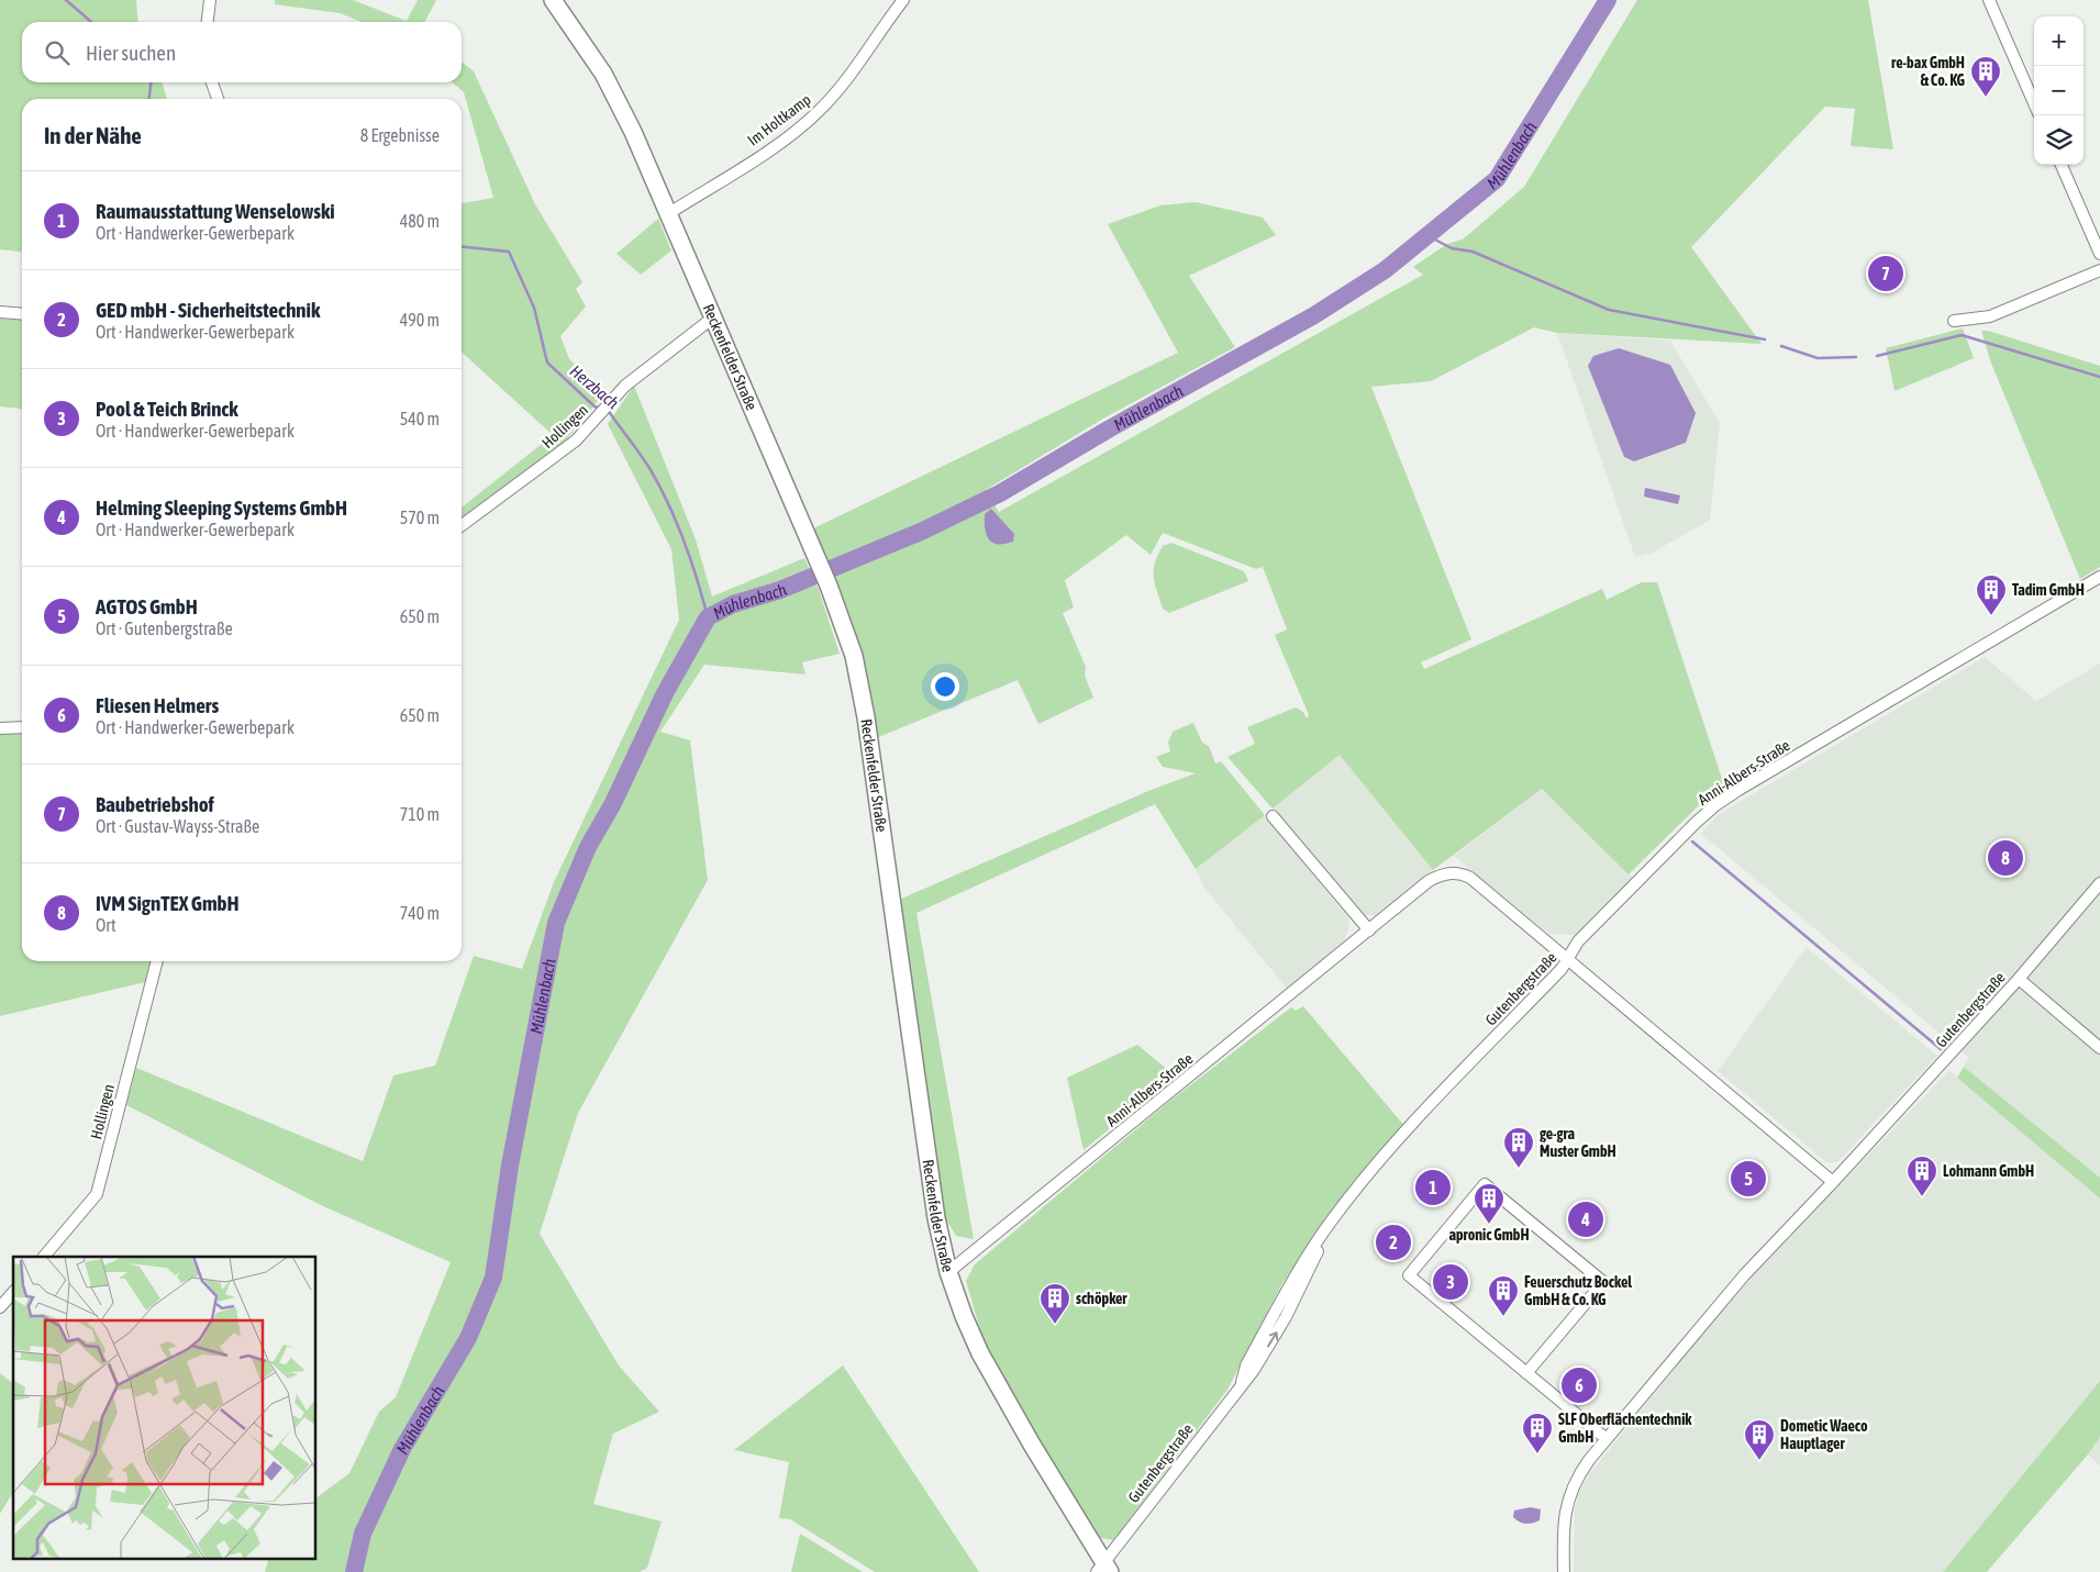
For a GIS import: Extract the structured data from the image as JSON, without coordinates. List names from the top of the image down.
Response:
{
  "streets": {
    "street": [
      "Im Holtkamp",
      "Reckenfelder Straße",
      "Hollingen",
      "Anni-Albers-Straße",
      "Gutenbergstraße"
    ]
  },
  "crossings": [
    ["Im Holtkamp", "Reckenfelder Straße"],
    ["Reckenfelder Straße", "Hollingen"],
    ["Reckenfelder Straße", "Anni-Albers-Straße"],
    ["Reckenfelder Straße", "Gutenbergstraße"],
    ["Anni-Albers-Straße", "Gutenbergstraße"]
  ],
  "water": ["Mühlenbach", "Herzbach"],
  "places": {
    "building": [
      "re-bax GmbH & Co. KG",
      "Tadim GmbH",
      "ge-gra Muster GmbH",
      "Lohmann GmbH",
      "apronic GmbH",
      "Feuerschutz Bockel GmbH & Co. KG",
      "schöpker",
      "SLF Oberflächentechnik GmbH",
      "Dometic Waeco Hauptlager"
    ]
  },
  "page": {
    "map_buttons": ["+", "−"],
    "search": "Hier suchen",
    "heading": ["In der Nähe", "8 Ergebnisse"],
    "list": [
      {
        "mark": "1",
        "name": "Raumausstattung Wenselowski",
        "note": "Ort · Handwerker-Gewerbepark",
        "value": "480 m"
      },
      {
        "mark": "2",
        "name": "GED mbH - Sicherheitstechnik",
        "note": "Ort · Handwerker-Gewerbepark",
        "value": "490 m"
      },
      {
        "mark": "3",
        "name": "Pool & Teich Brinck",
        "note": "Ort · Handwerker-Gewerbepark",
        "value": "540 m"
      },
      {
        "mark": "4",
        "name": "Helming Sleeping Systems GmbH",
        "note": "Ort · Handwerker-Gewerbepark",
        "value": "570 m"
      },
      {
        "mark": "5",
        "name": "AGTOS GmbH",
        "note": "Ort · Gutenbergstraße",
        "value": "650 m"
      },
      {
        "mark": "6",
        "name": "Fliesen Helmers",
        "note": "Ort · Handwerker-Gewerbepark",
        "value": "650 m"
      },
      {
        "mark": "7",
        "name": "Baubetriebshof",
        "note": "Ort · Gustav-Wayss-Straße",
        "value": "710 m"
      },
      {
        "mark": "8",
        "name": "IVM SignTEX GmbH",
        "note": "Ort",
        "value": "740 m"
      }
    ],
    "pins": [
      "7",
      "8",
      "5",
      "1",
      "4",
      "2",
      "3",
      "6"
    ]
  }
}
